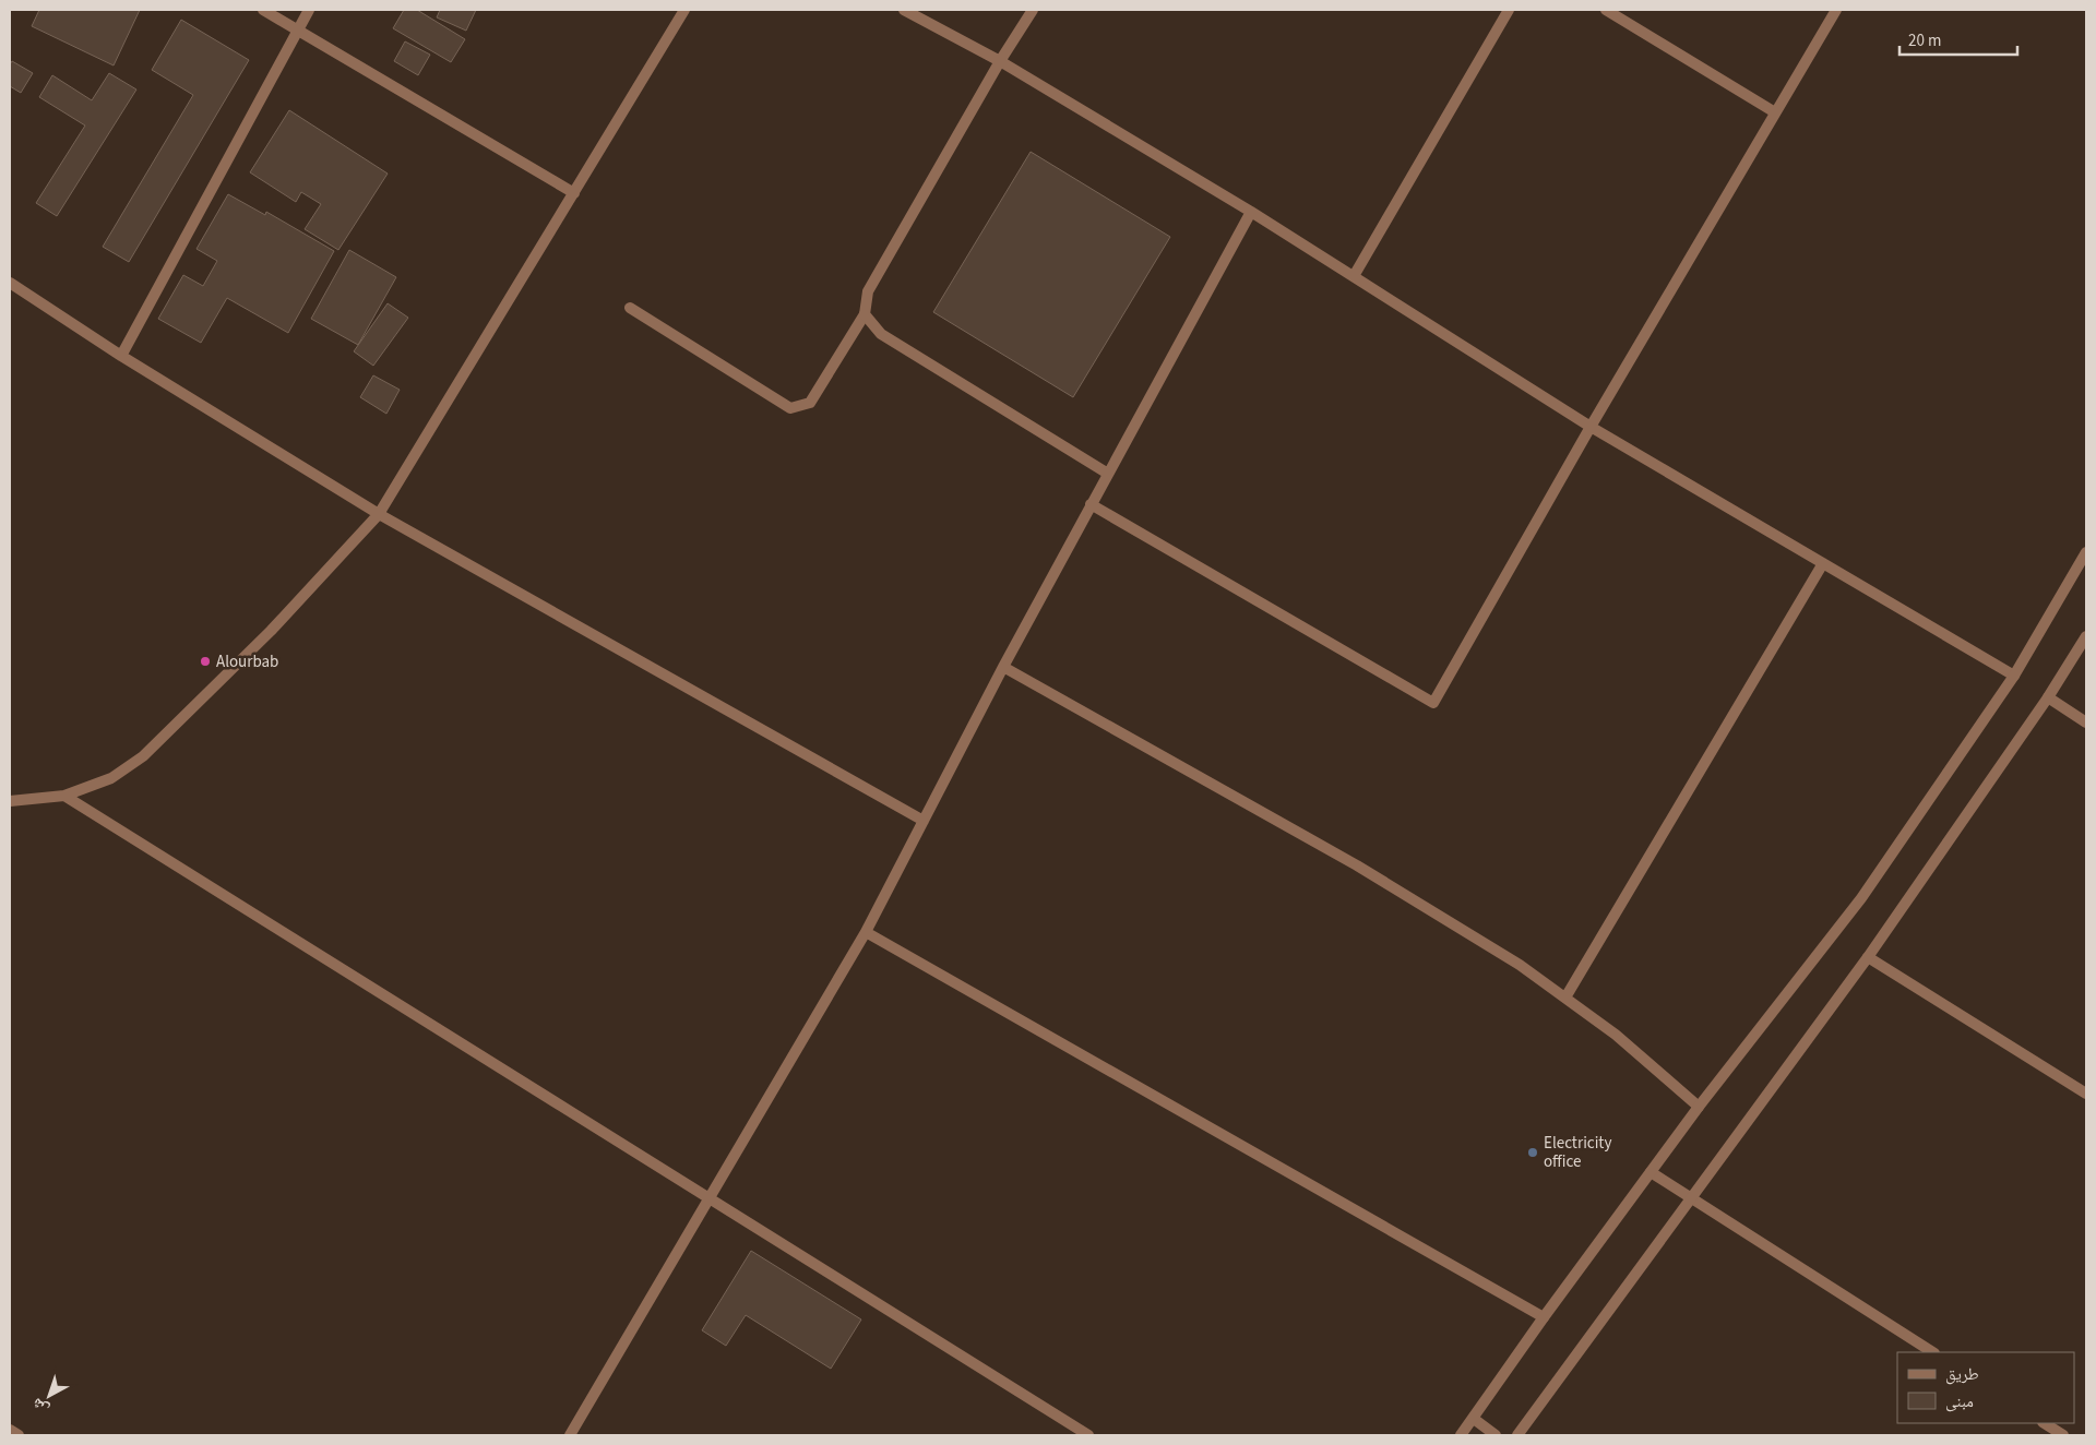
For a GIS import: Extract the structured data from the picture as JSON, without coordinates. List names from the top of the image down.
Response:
{
  "places": ["Alourbab", "Electricity office"],
  "legend": ["طريق", "مبنى"],
  "scale_bar": "20 m",
  "north": "bottom left"
}
